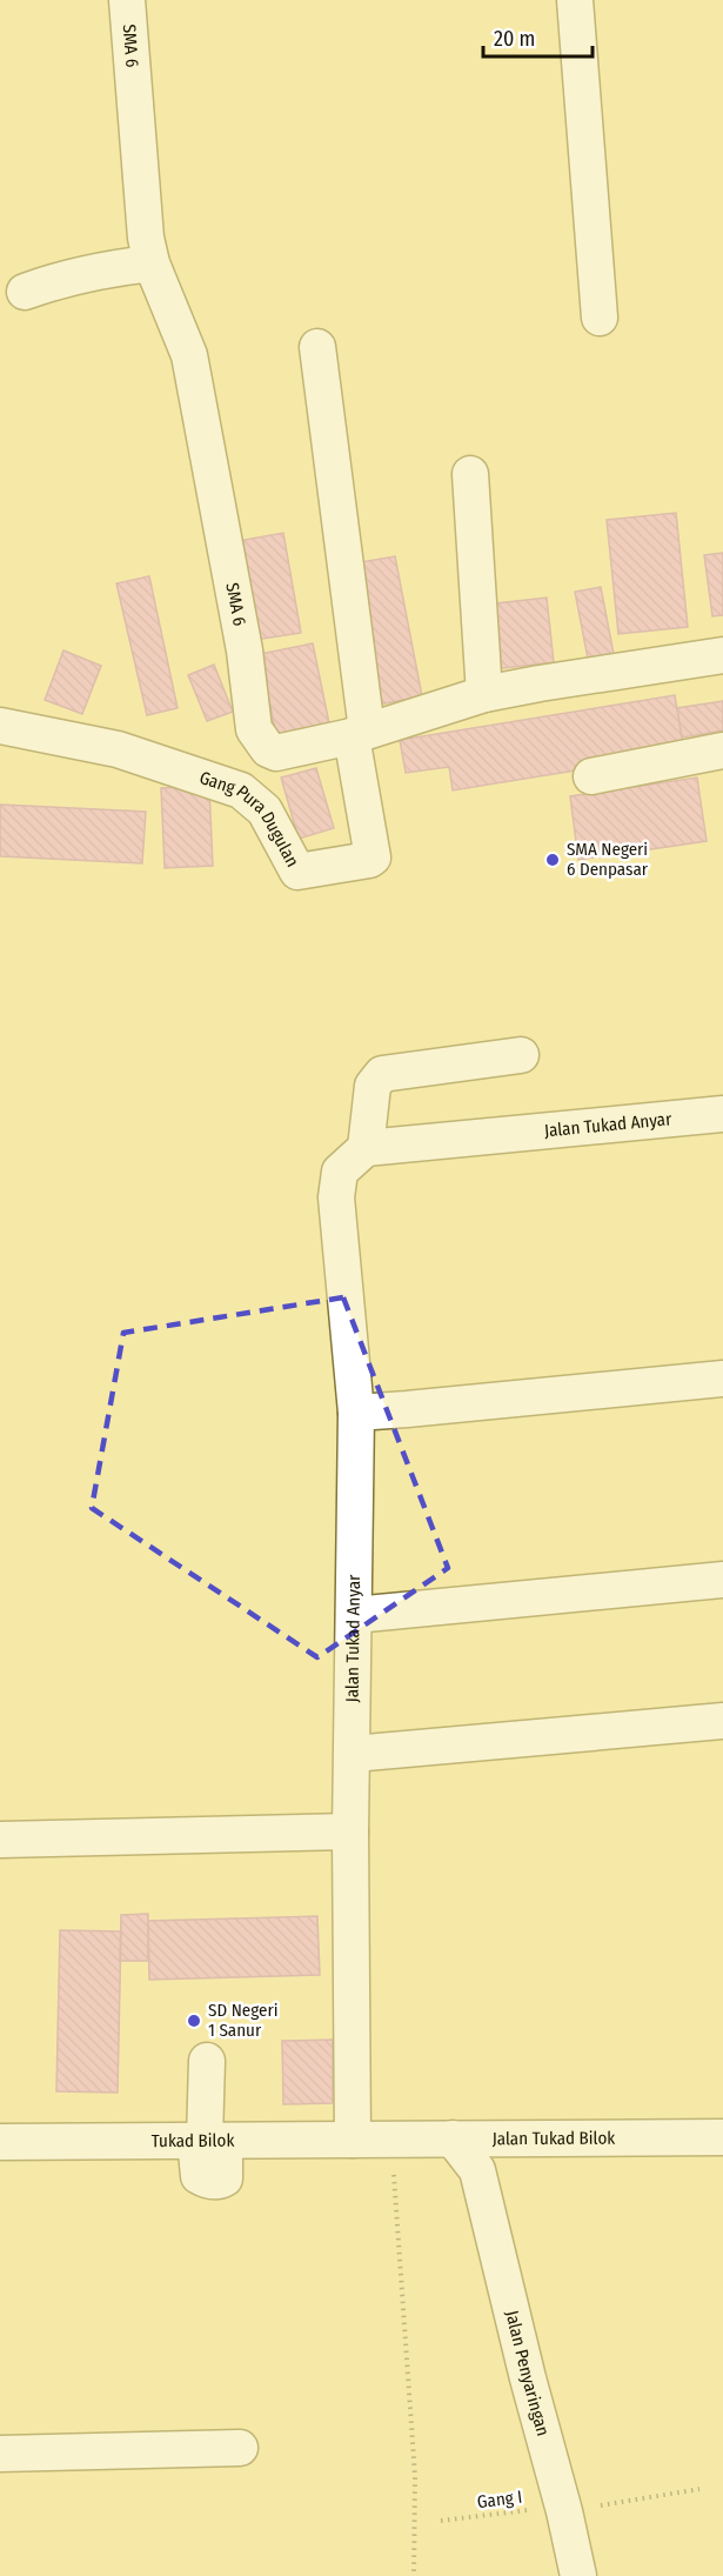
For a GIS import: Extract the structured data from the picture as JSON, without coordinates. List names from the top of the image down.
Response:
{
  "streets": {
    "street": [
      "SMA 6",
      "Gang Pura Dugulan",
      "Jalan Tukad Anyar",
      "Jalan Tukad Bilok",
      "Tukad Bilok",
      "Jalan Penyaringan"
    ],
    "path": ["Gang I"]
  },
  "crossings": [
    ["SMA 6", "Gang Pura Dugulan"],
    ["Jalan Tukad Anyar", "Jalan Tukad Bilok"],
    ["Jalan Tukad Anyar", "Tukad Bilok"],
    ["Jalan Tukad Bilok", "Tukad Bilok"],
    ["Jalan Tukad Bilok", "Jalan Penyaringan"],
    ["Jalan Penyaringan", "Gang I"]
  ],
  "places": ["SMA Negeri 6 Denpasar", "SD Negeri 1 Sanur"],
  "scale_bar": "20 m"
}
